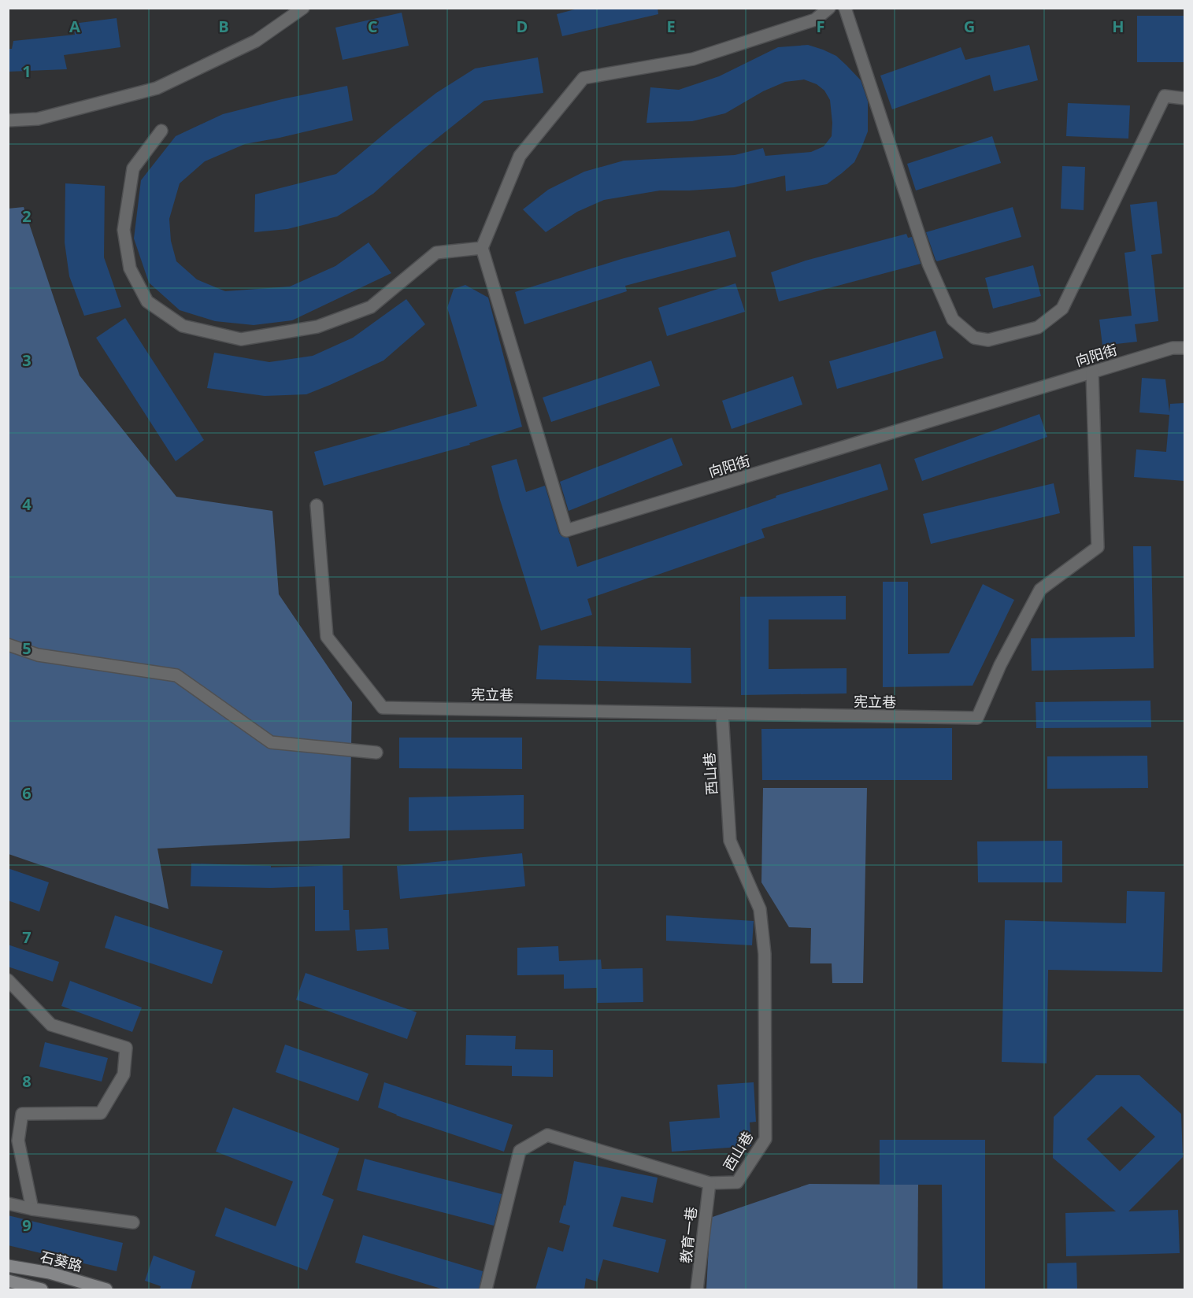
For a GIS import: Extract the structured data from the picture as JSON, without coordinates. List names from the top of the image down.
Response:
{
  "streets": {
    "main road": ["石葵路"],
    "street": [
      "向阳街",
      "宪立巷",
      "西山巷",
      "教育一巷"
    ]
  },
  "crossings": [
    ["向阳街", "宪立巷"],
    ["宪立巷", "西山巷"],
    ["西山巷", "教育一巷"]
  ],
  "grid": {
    "columns": [
      "A",
      "B",
      "C",
      "D",
      "E",
      "F",
      "G",
      "H"
    ],
    "rows": [
      "1",
      "2",
      "3",
      "4",
      "5",
      "6",
      "7",
      "8",
      "9"
    ]
  }
}
